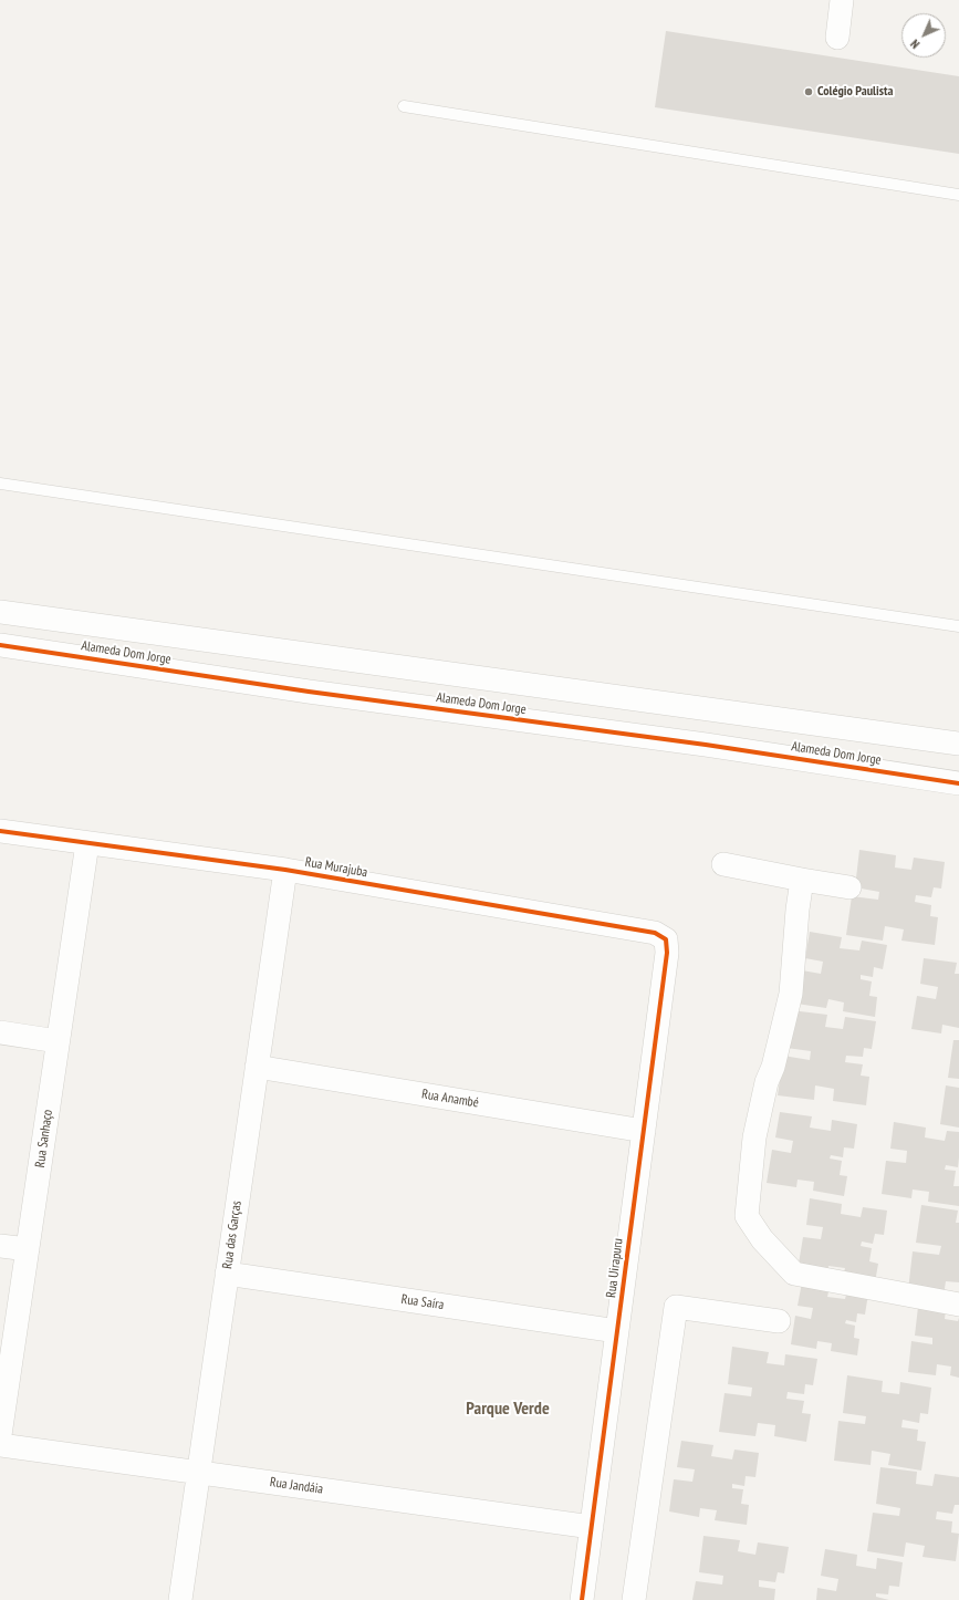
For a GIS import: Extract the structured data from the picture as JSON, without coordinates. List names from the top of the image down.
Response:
{
  "streets": {
    "street": [
      "Alameda Dom Jorge",
      "Rua Murajuba",
      "Rua Anambé",
      "Rua Sanhaço",
      "Rua das Garças",
      "Rua Uirapuru",
      "Rua Saíra",
      "Rua Jandáia"
    ]
  },
  "crossings": [
    ["Rua Murajuba", "Rua Sanhaço"],
    ["Rua Murajuba", "Rua das Garças"],
    ["Rua Murajuba", "Rua Uirapuru"],
    ["Rua Anambé", "Rua das Garças"],
    ["Rua Anambé", "Rua Uirapuru"],
    ["Rua das Garças", "Rua Saíra"],
    ["Rua das Garças", "Rua Jandáia"],
    ["Rua Uirapuru", "Rua Saíra"],
    ["Rua Uirapuru", "Rua Jandáia"]
  ],
  "districts": ["Parque Verde"],
  "places": ["Colégio Paulista"],
  "north": "bottom left"
}
